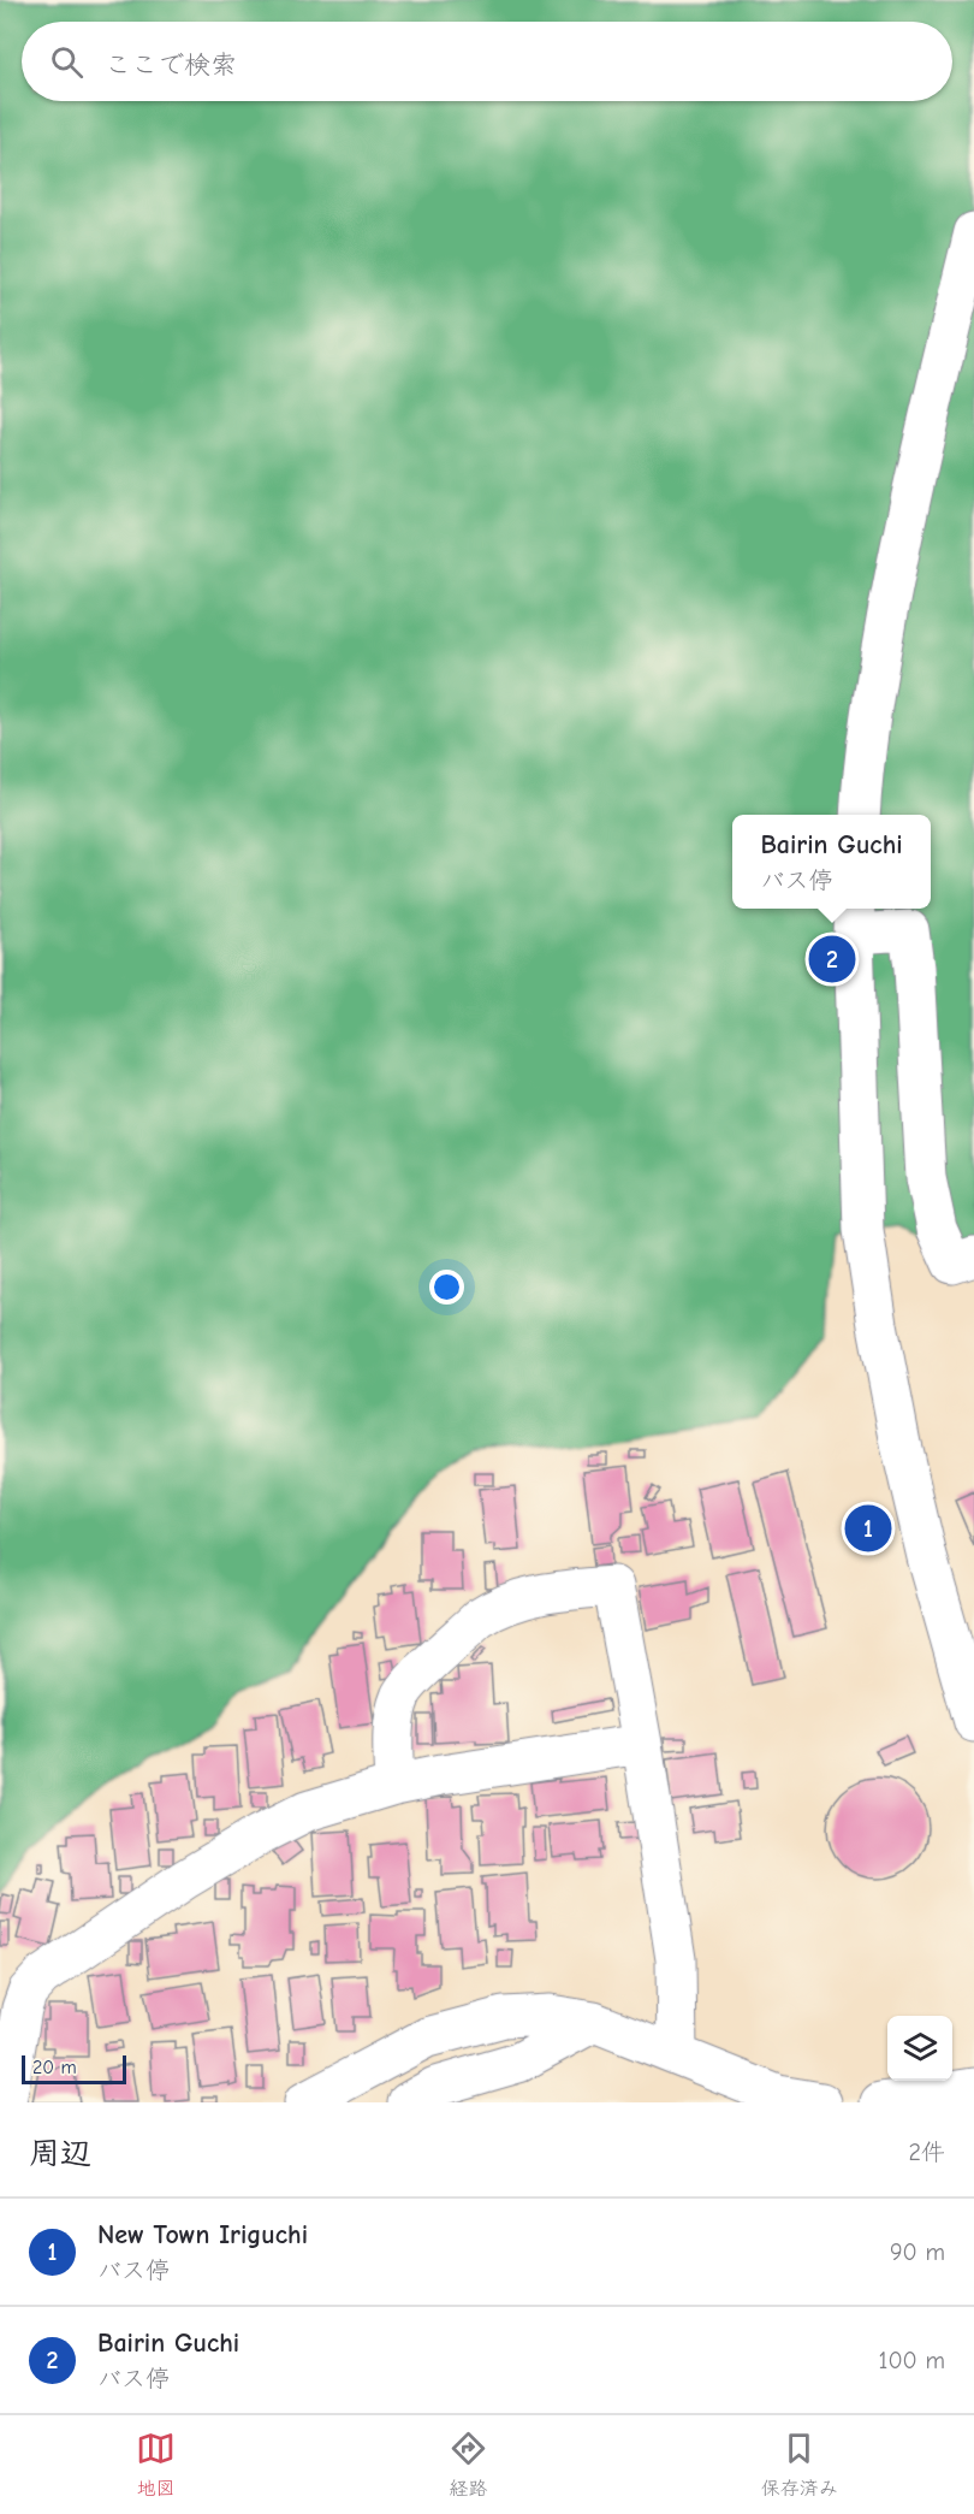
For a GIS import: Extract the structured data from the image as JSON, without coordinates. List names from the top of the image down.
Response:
{
  "scale_bar": "20 m",
  "page": {
    "search": "ここで検索",
    "popup": ["Bairin Guchi", "バス停"],
    "pins": ["2", "1"],
    "scale": "20 m",
    "heading": ["周辺", "2件"],
    "list": [
      {
        "mark": "1",
        "name": "New Town Iriguchi",
        "note": "バス停",
        "value": "90 m"
      },
      {
        "mark": "2",
        "name": "Bairin Guchi",
        "note": "バス停",
        "value": "100 m"
      }
    ],
    "nav": ["地図", "経路", "保存済み"]
  }
}
